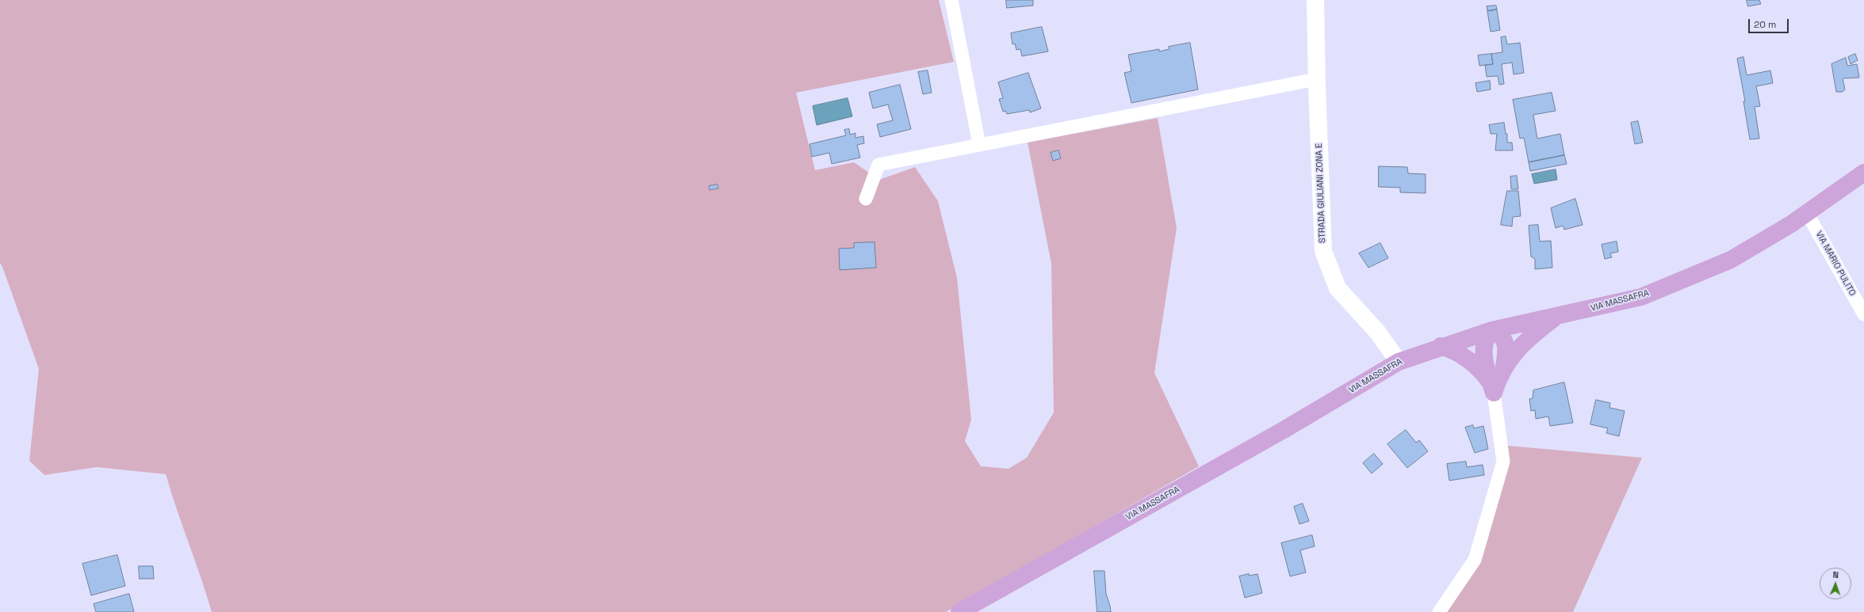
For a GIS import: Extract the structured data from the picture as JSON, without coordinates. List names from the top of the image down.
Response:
{
  "streets": {
    "main road": ["VIA MASSAFRA"],
    "street": ["STRADA GIULIANI ZONA E", "VIA MARIO PULITO"]
  },
  "crossings": [
    ["STRADA GIULIANI ZONA E", "VIA MASSAFRA"],
    ["VIA MARIO PULITO", "VIA MASSAFRA"]
  ],
  "scale_bar": "20 m",
  "north": "top"
}
